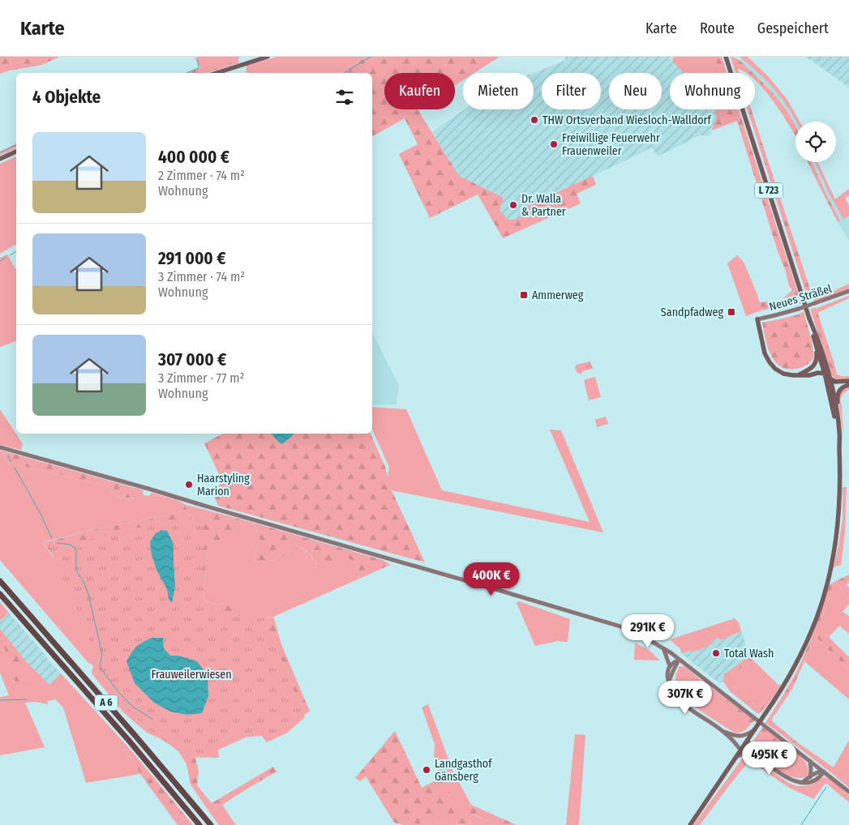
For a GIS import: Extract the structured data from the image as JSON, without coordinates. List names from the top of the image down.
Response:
{
  "streets": {
    "highway": ["A 6"],
    "main road": ["L 723", "Neues Sträßel"]
  },
  "parks": ["Frauweilerwiesen"],
  "places": {
    "other": [
      "THW Ortsverband Wiesloch-Walldorf",
      "Freiwillige Feuerwehr Frauenweiler",
      "Dr. Walla & Partner",
      "Haarstyling Marion",
      "Total Wash",
      "Landgasthof Gänsberg"
    ],
    "transit": ["Ammerweg", "Sandpfadweg"]
  },
  "page": {
    "header": "Karte",
    "nav": ["Karte", "Route", "Gespeichert"],
    "chip": [
      "Kaufen",
      "Mieten",
      "Filter",
      "Neu",
      "Wohnung"
    ],
    "heading": "4 Objekte",
    "list": [
      {
        "name": "400 000 €",
        "note": "2 Zimmer · 74 m² · Wohnung"
      },
      {
        "name": "291 000 €",
        "note": "3 Zimmer · 74 m² · Wohnung"
      },
      {
        "name": "307 000 €",
        "note": "3 Zimmer · 77 m² · Wohnung"
      }
    ],
    "price": [
      "400K €",
      "291K €",
      "307K €",
      "495K €"
    ]
  }
}
